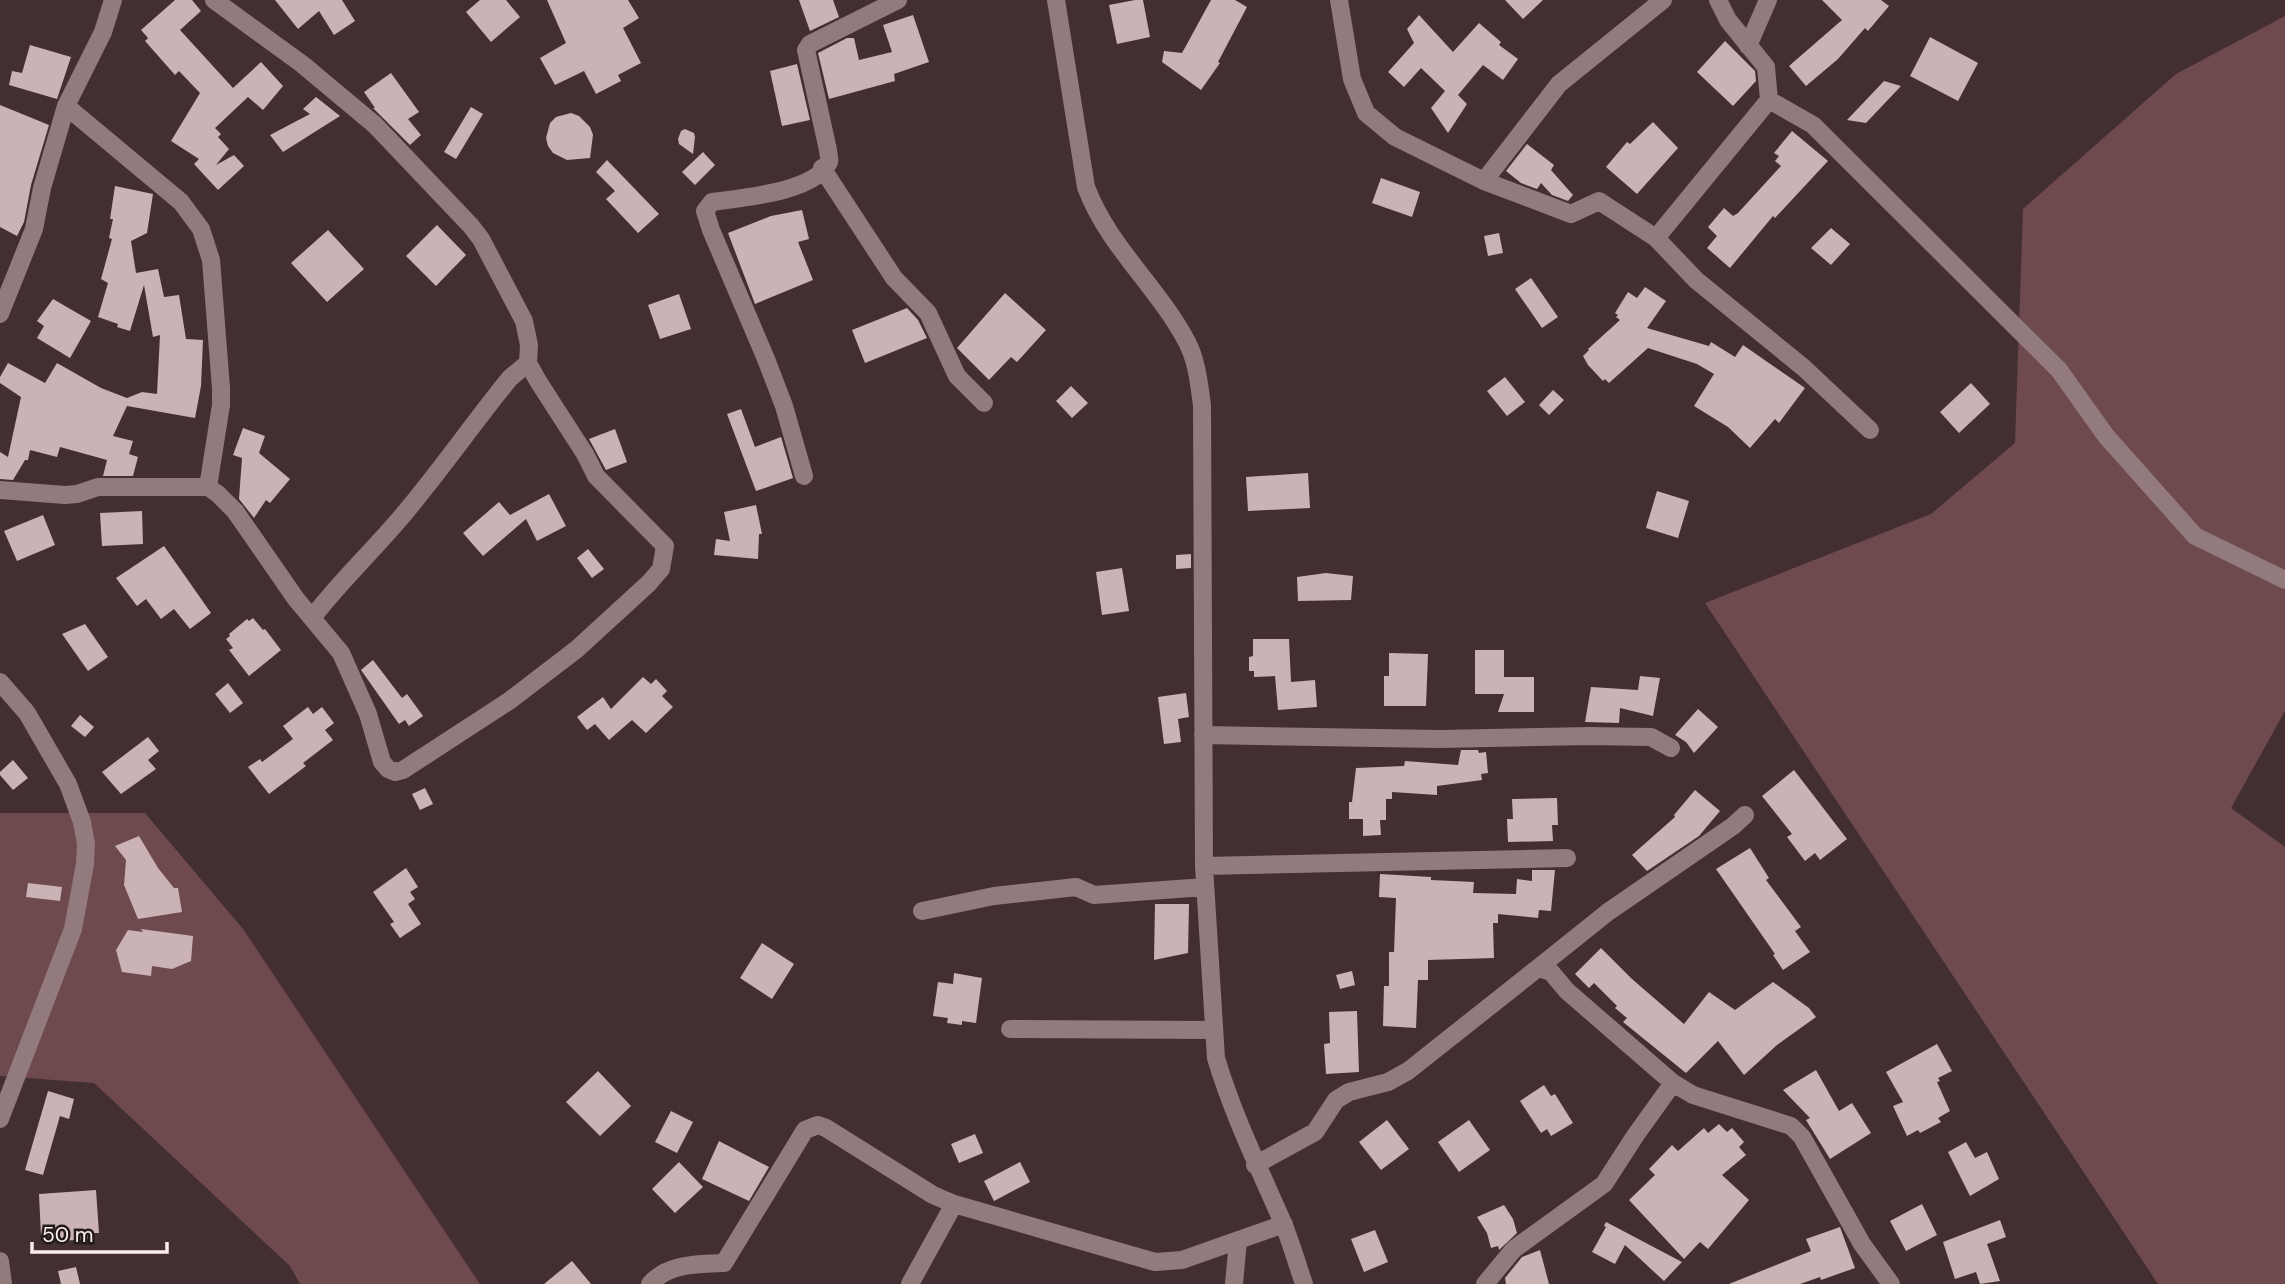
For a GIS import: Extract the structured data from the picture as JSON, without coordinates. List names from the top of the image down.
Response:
{
  "scale_bar": "50 m"
}
